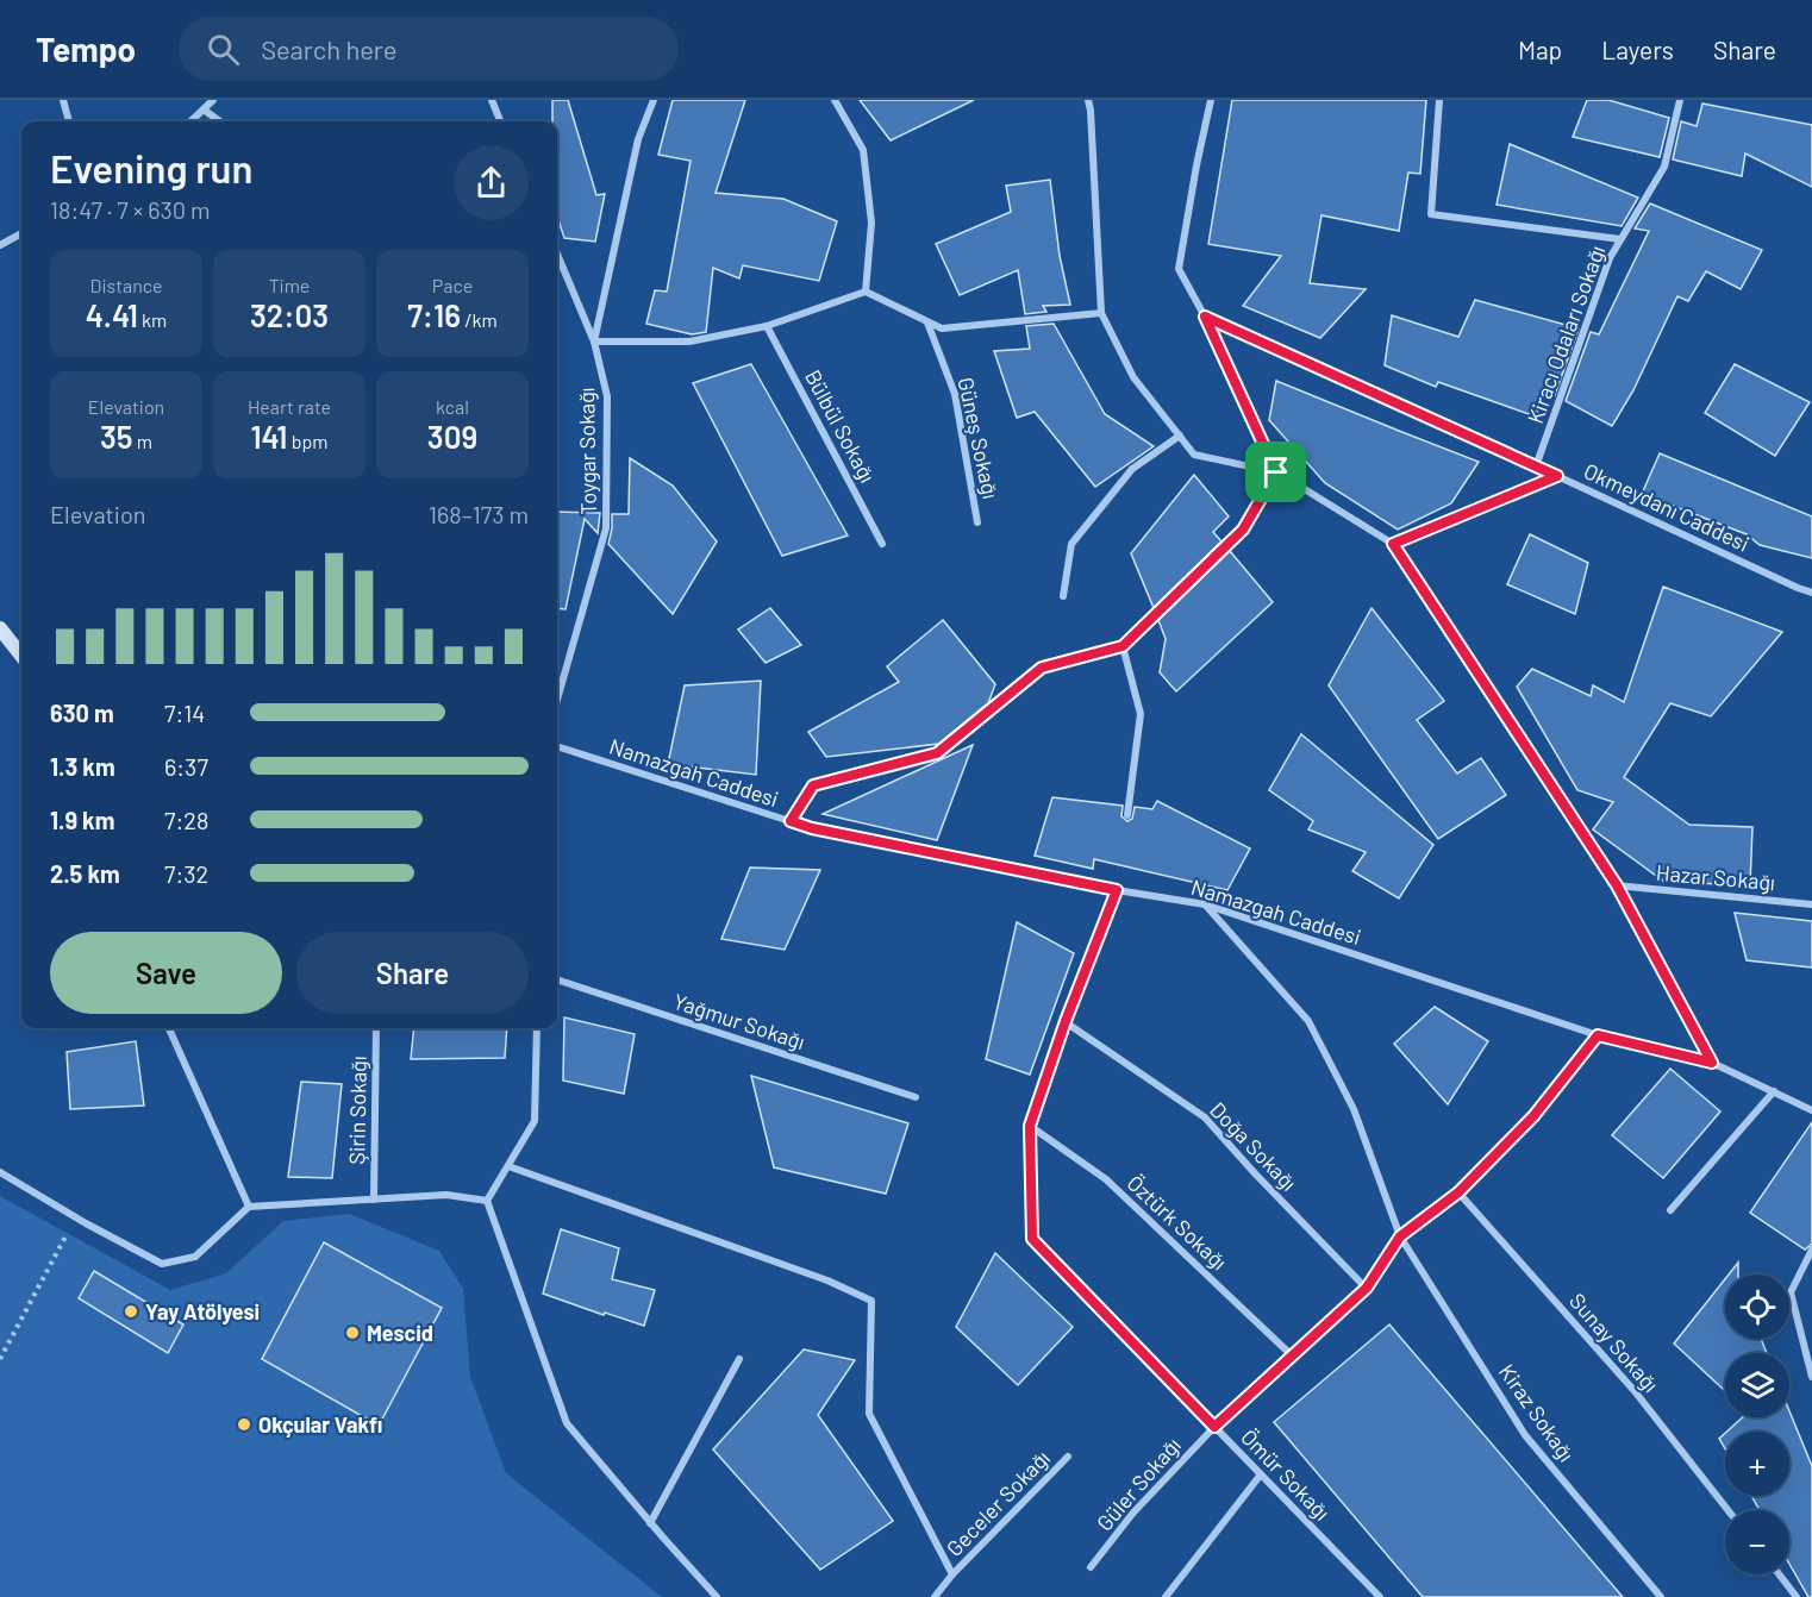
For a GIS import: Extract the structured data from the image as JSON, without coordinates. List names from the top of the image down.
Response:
{
  "streets": {
    "street": [
      "Kiracı Odaları Sokağı",
      "Bülbül Sokağı",
      "Güneş Sokağı",
      "Toygar Sokağı",
      "Okmeydanı Caddesi",
      "Namazgah Caddesi",
      "Hazar Sokağı",
      "Yağmur Sokağı",
      "Şirin Sokağı",
      "Doğa Sokağı",
      "Öztürk Sokağı",
      "Sunay Sokağı",
      "Kiraz Sokağı",
      "Ömür Sokağı",
      "Güler Sokağı",
      "Geceler Sokağı"
    ]
  },
  "crossings": [
    ["Kiracı Odaları Sokağı", "Okmeydanı Caddesi"],
    ["Namazgah Caddesi", "Kiraz Sokağı"],
    ["Namazgah Caddesi", "Ömür Sokağı"],
    ["Namazgah Caddesi", "Güler Sokağı"],
    ["Doğa Sokağı", "Ömür Sokağı"],
    ["Doğa Sokağı", "Güler Sokağı"],
    ["Öztürk Sokağı", "Ömür Sokağı"],
    ["Öztürk Sokağı", "Güler Sokağı"],
    ["Sunay Sokağı", "Güler Sokağı"],
    ["Kiraz Sokağı", "Güler Sokağı"],
    ["Ömür Sokağı", "Güler Sokağı"]
  ],
  "places": ["Yay Atölyesi", "Mescid", "Okçular Vakfı"],
  "page": {
    "header": "Tempo",
    "search": "Search here",
    "nav": ["Map", "Layers", "Share"],
    "heading": ["Evening run", "18:47 · 7 × 630 m"],
    "stats": [
      ["Distance", "4.41 km"],
      ["Time", "32:03"],
      ["Pace", "7:16 /km"],
      ["Elevation", "35 m"],
      ["Heart rate", "141 bpm"],
      ["kcal", "309"]
    ],
    "chart": ["Elevation", "168–173 m"],
    "list": [
      {
        "name": "630 m",
        "note": "7:14"
      },
      {
        "name": "1.3 km",
        "note": "6:37"
      },
      {
        "name": "1.9 km",
        "note": "7:28"
      },
      {
        "name": "2.5 km",
        "note": "7:32"
      }
    ],
    "buttons": ["Save", "Share"],
    "map_buttons": ["+", "−"]
  }
}
